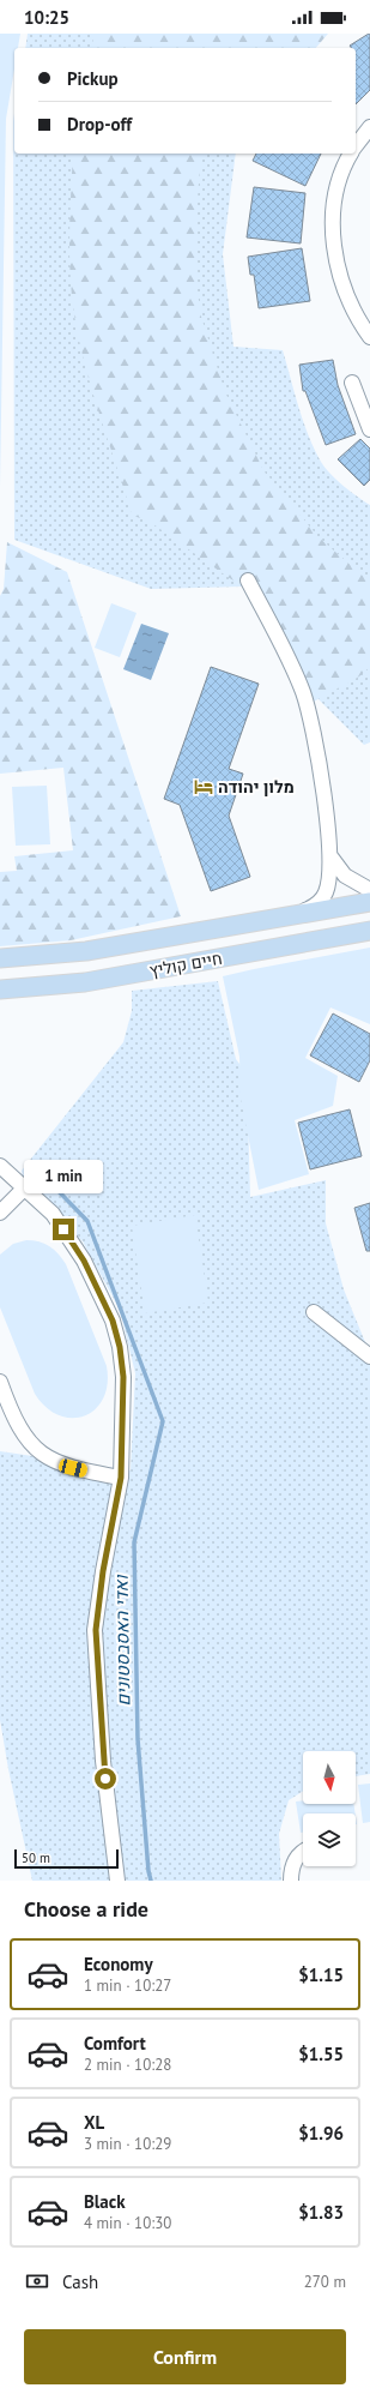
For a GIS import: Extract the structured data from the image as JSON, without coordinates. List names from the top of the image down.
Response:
{
  "streets": {
    "main road": ["חיים קוליץ"]
  },
  "water": ["ואדי האסבסטונים"],
  "places": {
    "hotel": ["מלון יהודה"]
  },
  "scale_bar": "50 m",
  "north": "bottom",
  "page": {
    "status": "10:25",
    "banner": ["Pickup", "Drop-off"],
    "bubble": "1 min",
    "scale": "50 m",
    "heading": "Choose a ride",
    "list": [
      {
        "name": "Economy",
        "note": "1 min · 10:27",
        "value": "$1.15"
      },
      {
        "name": "Comfort",
        "note": "2 min · 10:28",
        "value": "$1.55"
      },
      {
        "name": "XL",
        "note": "3 min · 10:29",
        "value": "$1.96"
      },
      {
        "name": "Black",
        "note": "4 min · 10:30",
        "value": "$1.83"
      }
    ],
    "pay": ["Cash", "270 m"],
    "buttons": "Confirm"
  }
}
